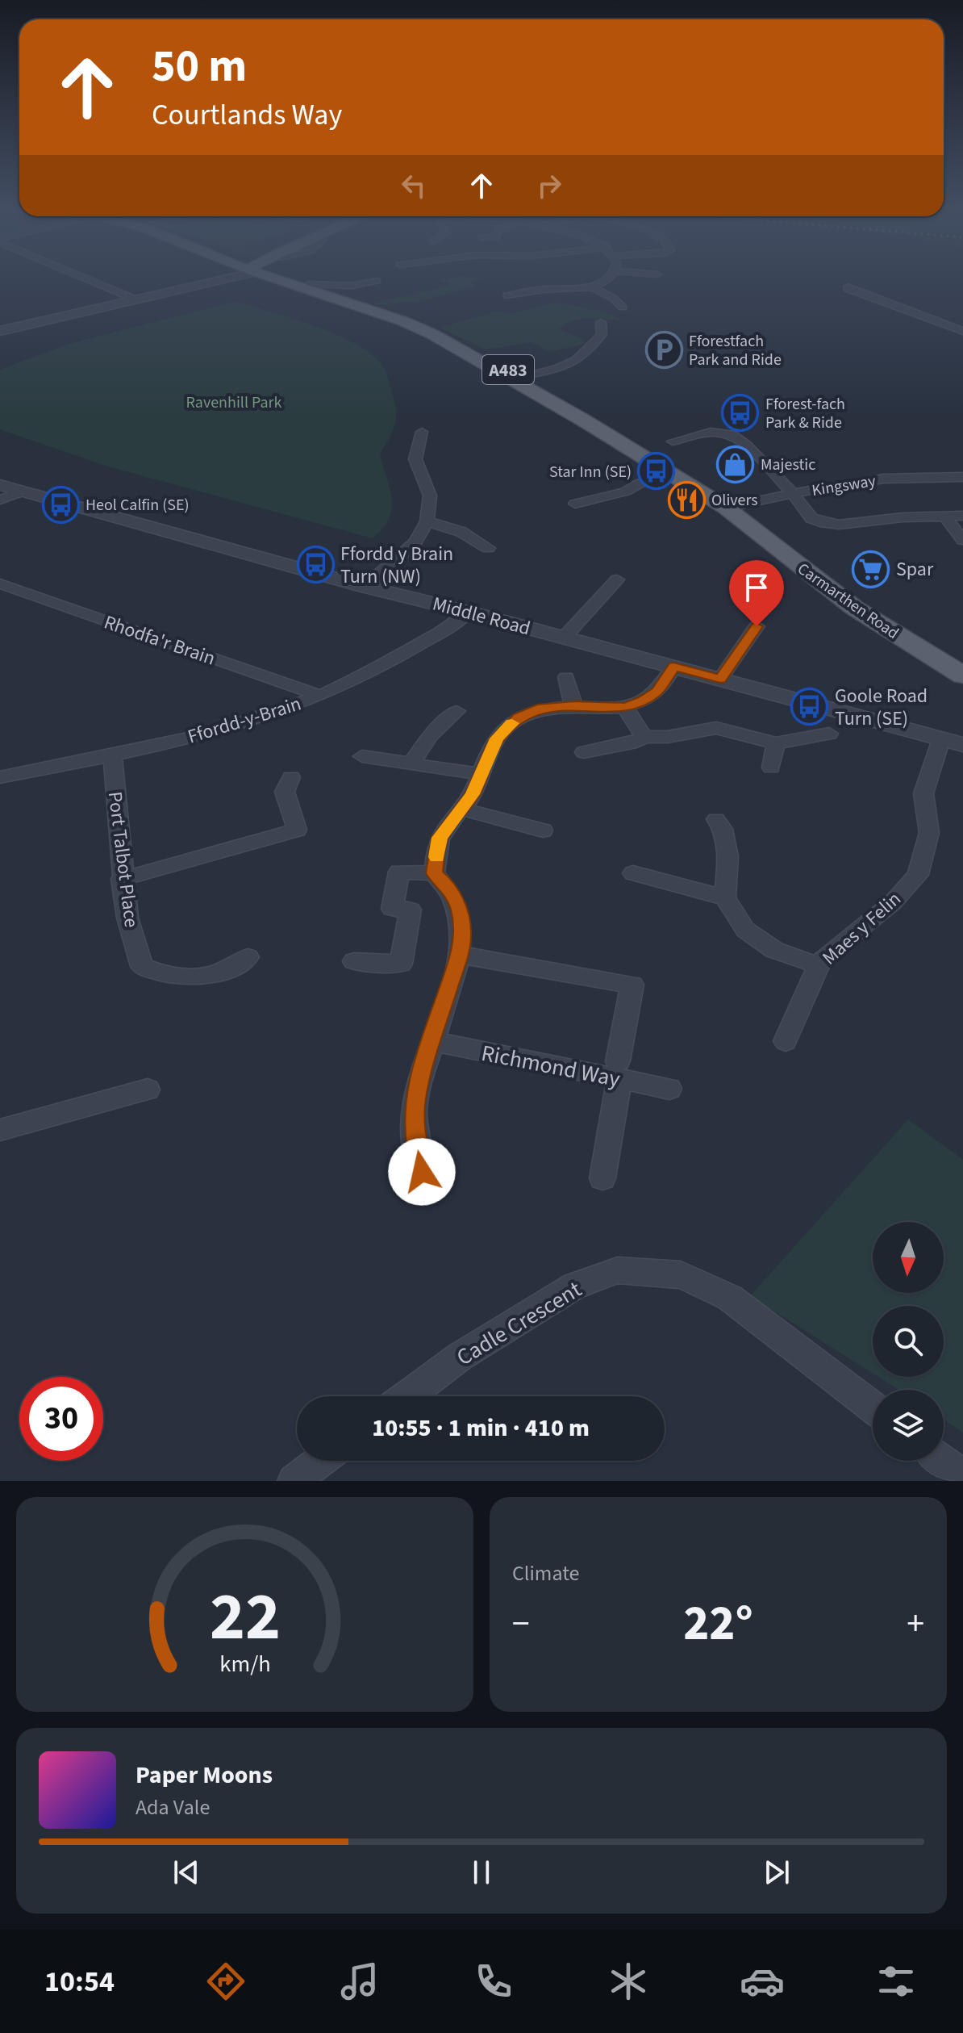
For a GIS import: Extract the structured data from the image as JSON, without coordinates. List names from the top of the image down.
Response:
{
  "streets": {
    "main road": ["A483", "Carmarthen Road"],
    "street": [
      "Kingsway",
      "Middle Road",
      "Rhodfa'r Brain",
      "Ffordd-y-Brain",
      "Port Talbot Place",
      "Maes y Felin",
      "Richmond Way",
      "Cadle Crescent"
    ]
  },
  "crossings": [
    ["Kingsway", "Carmarthen Road"],
    ["Middle Road", "Ffordd-y-Brain"],
    ["Middle Road", "Maes y Felin"],
    ["Rhodfa'r Brain", "Ffordd-y-Brain"],
    ["Ffordd-y-Brain", "Port Talbot Place"]
  ],
  "parks": ["Ravenhill Park"],
  "places": {
    "parking": ["Fforestfach Park and Ride"],
    "bus stop": [
      "Fforest-fach Park & Ride",
      "Star Inn (SE)",
      "Heol Calfin (SE)",
      "Ffordd y Brain Turn (NW)",
      "Goole Road Turn (SE)"
    ],
    "shop": ["Majestic"],
    "restaurant": ["Olivers"],
    "supermarket": ["Spar"]
  },
  "north": "bottom",
  "page": {
    "turn": ["50 m", "Courtlands Way"],
    "limit": "30",
    "trip": "10:55 · 1 min · 410 m",
    "tile": "Climate",
    "heat": ["−", "22°", "+"],
    "song": ["Paper Moons", "Ada Vale"],
    "tabs": "10:54",
    "gauge": ["22", "km/h"]
  }
}
